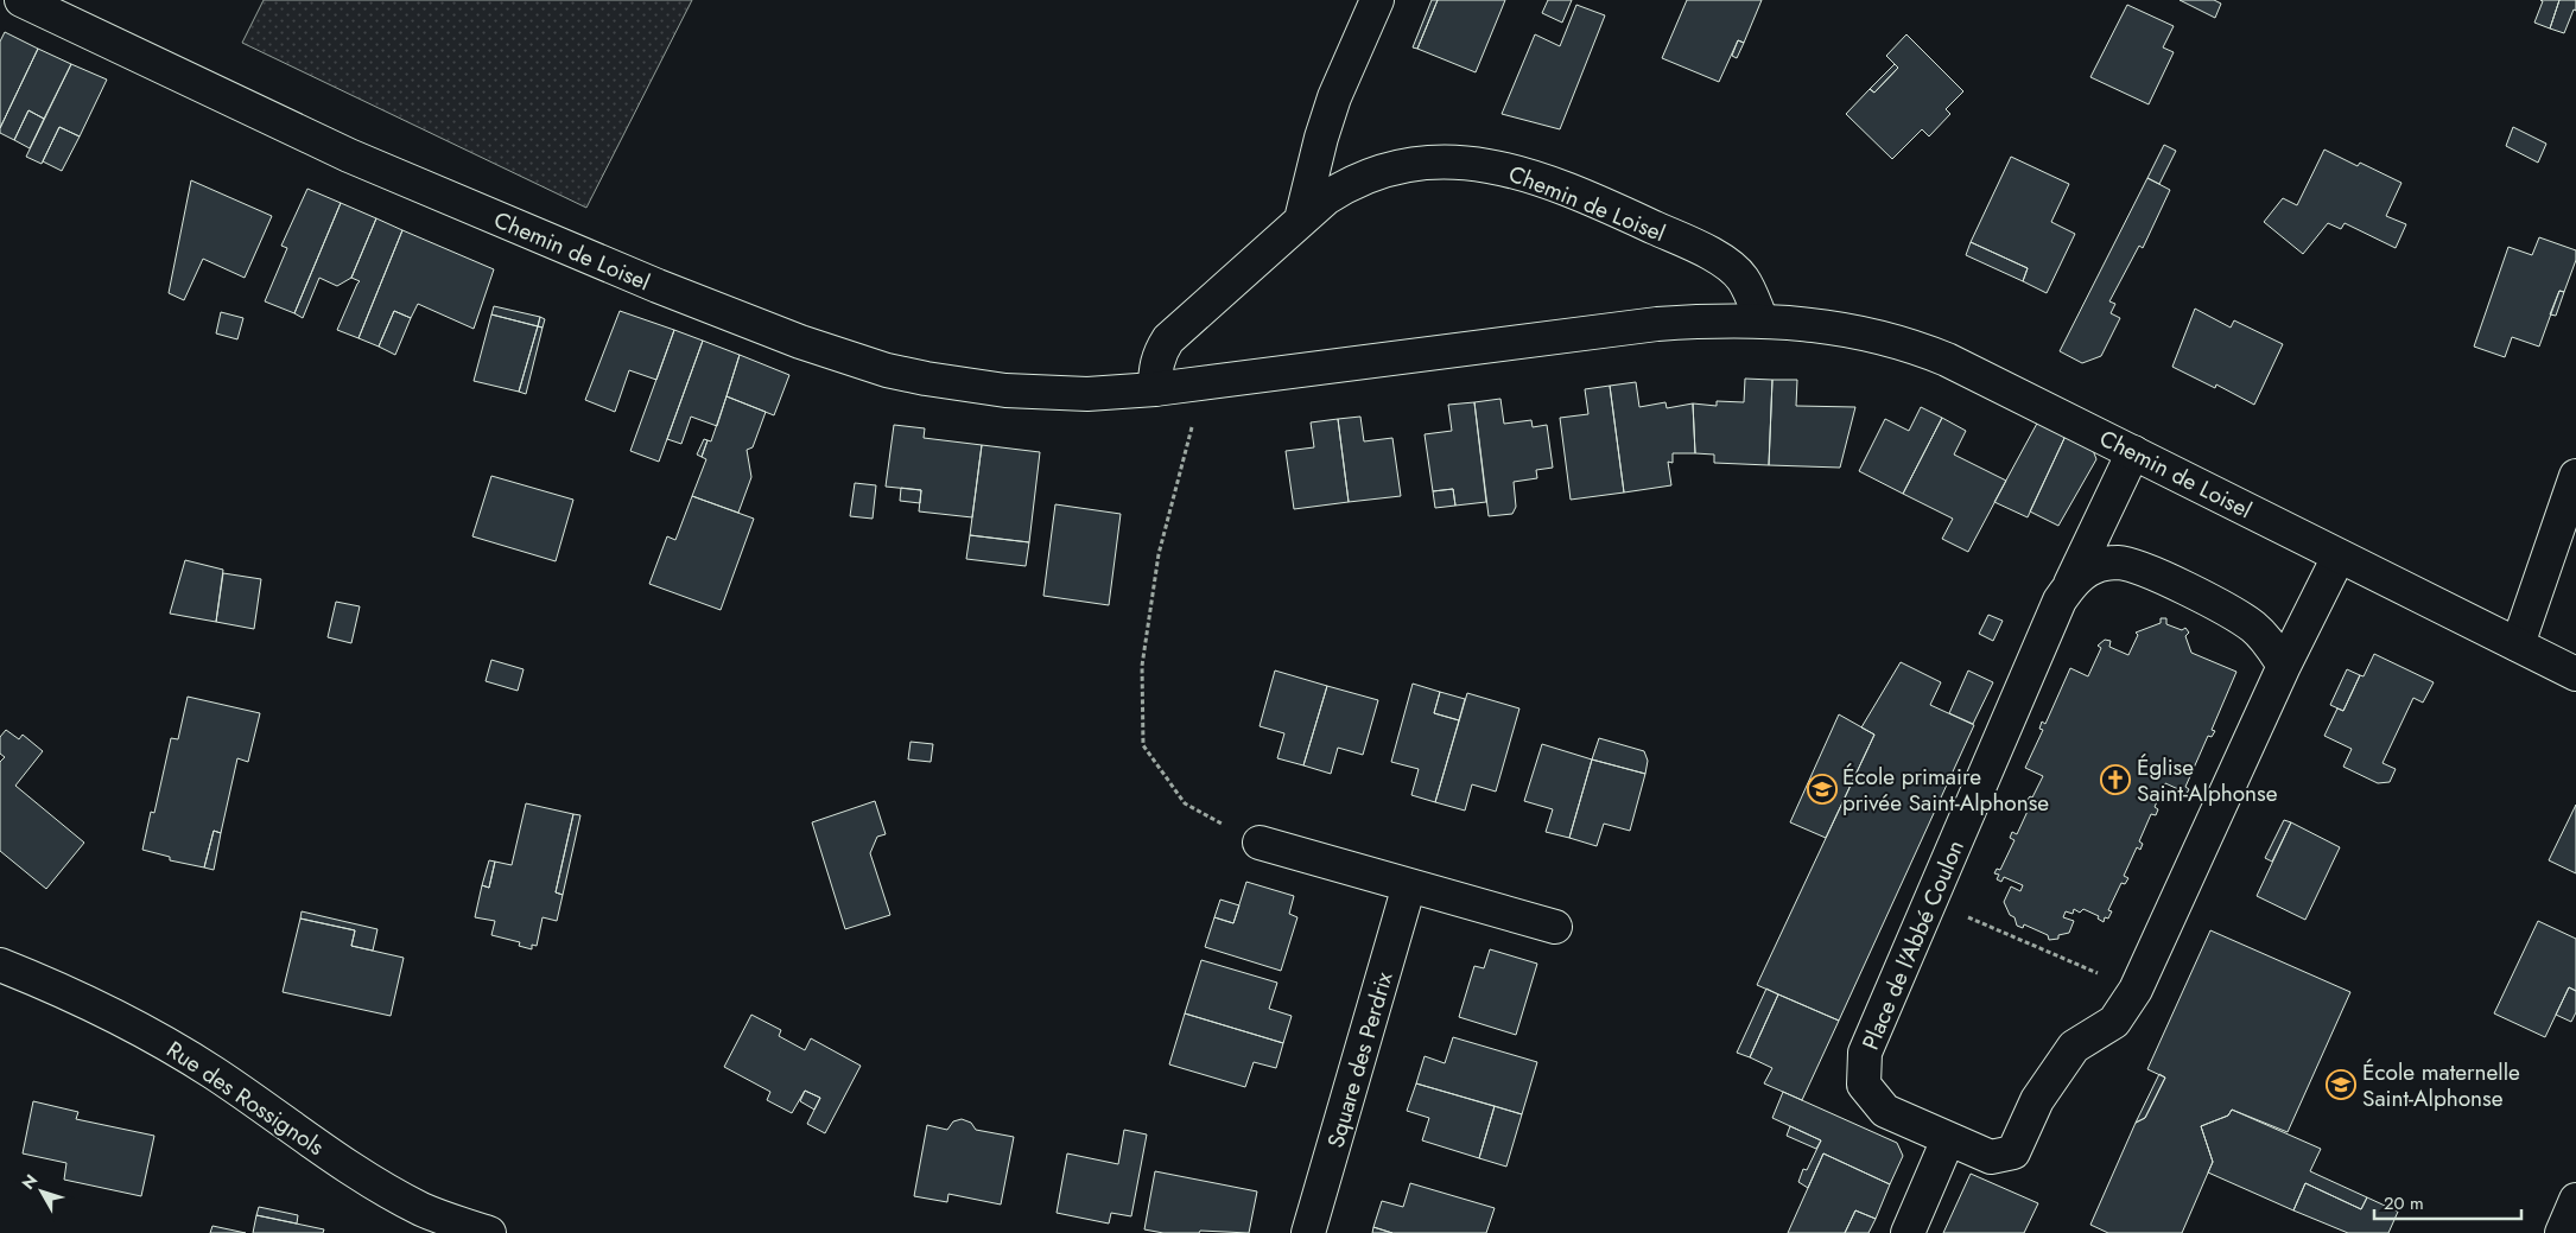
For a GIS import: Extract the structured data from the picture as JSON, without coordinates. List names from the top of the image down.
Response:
{
  "streets": {
    "street": [
      "Chemin de Loisel",
      "Place de l'Abbé Coulon",
      "Square des Perdrix",
      "Rue des Rossignols"
    ]
  },
  "crossings": [
    ["Chemin de Loisel", "Place de l'Abbé Coulon"]
  ],
  "places": {
    "church": ["Église Saint-Alphonse"],
    "school or university": ["École primaire privée Saint-Alphonse", "École maternelle Saint-Alphonse"]
  },
  "scale_bar": "20 m",
  "north": "top left"
}
